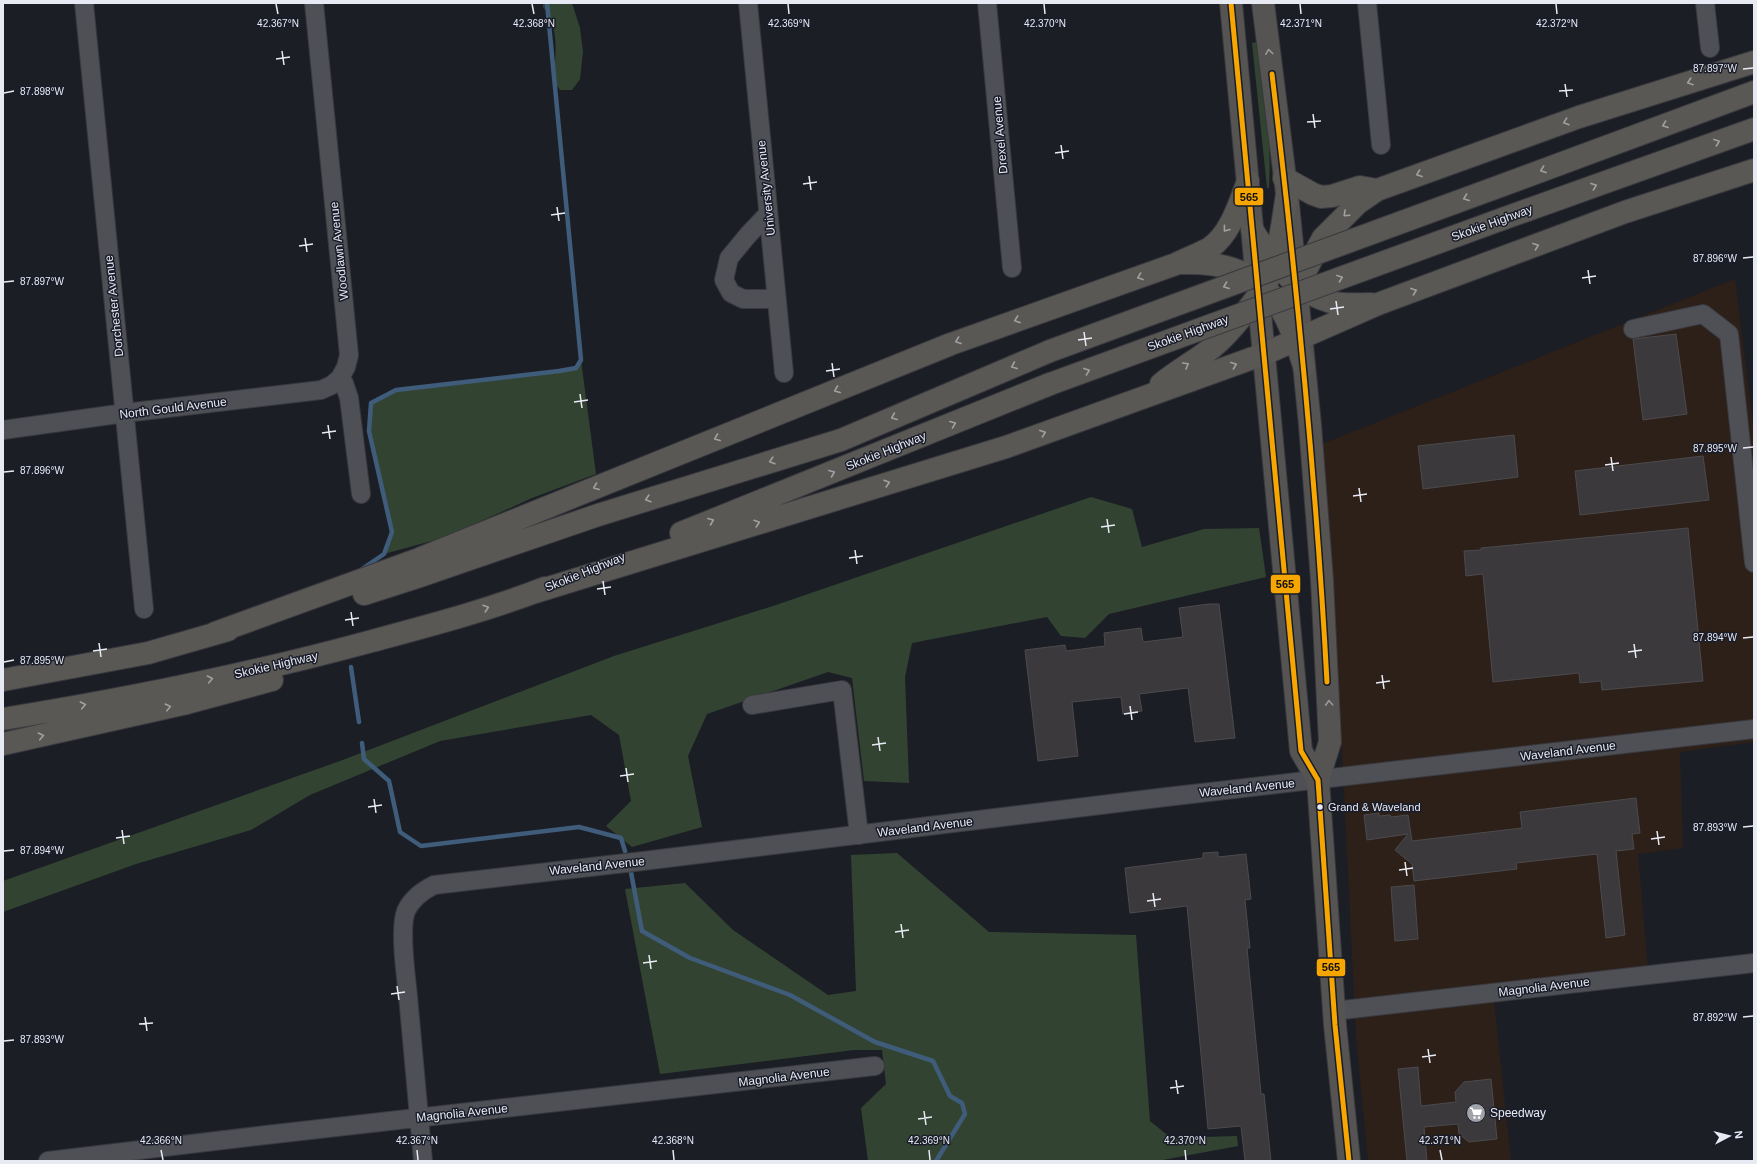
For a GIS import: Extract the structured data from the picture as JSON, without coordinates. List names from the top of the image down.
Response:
{
  "streets": {
    "highway": ["Skokie Highway"],
    "street": [
      "Drexel Avenue",
      "University Avenue",
      "Woodlawn Avenue",
      "Dorchester Avenue",
      "North Gould Avenue",
      "Waveland Avenue",
      "Magnolia Avenue"
    ]
  },
  "crossings": [
    ["Woodlawn Avenue", "North Gould Avenue"],
    ["Dorchester Avenue", "North Gould Avenue"],
    ["Waveland Avenue", "Magnolia Avenue"]
  ],
  "places": {
    "other": ["Grand & Waveland"],
    "supermarket": ["Speedway"]
  },
  "lines": ["transit line 565"],
  "north": "right",
  "coordinates": [
    "42.367°N",
    "42.368°N",
    "42.369°N",
    "42.370°N",
    "42.371°N",
    "42.372°N",
    "87.897°W",
    "87.898°W",
    "87.896°W",
    "87.895°W",
    "87.894°W",
    "87.893°W",
    "87.892°W",
    "42.366°N"
  ]
}
